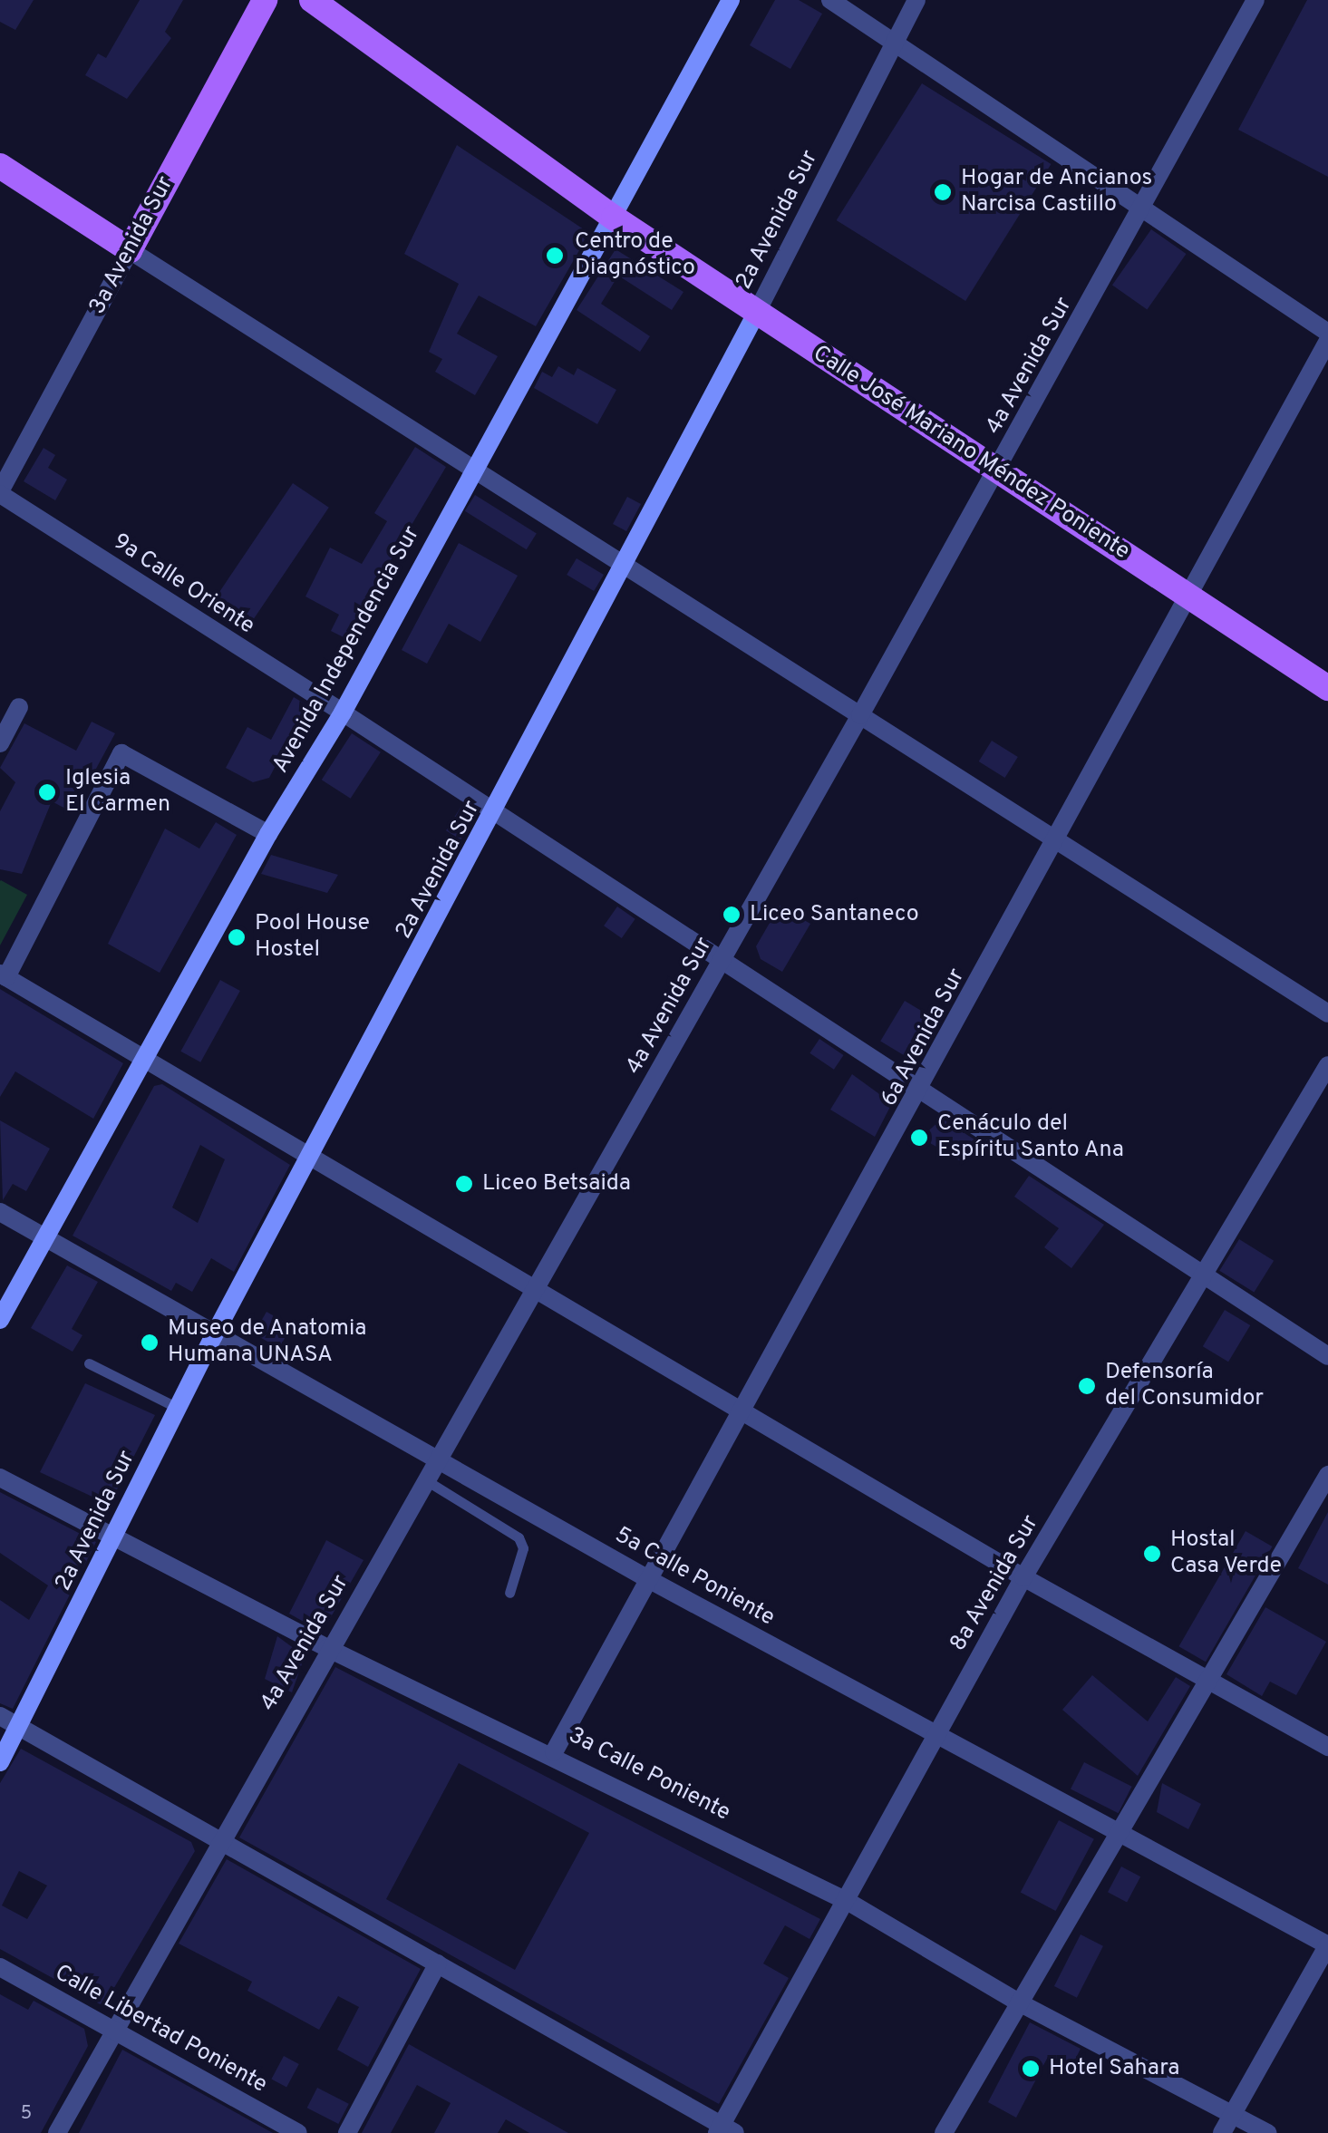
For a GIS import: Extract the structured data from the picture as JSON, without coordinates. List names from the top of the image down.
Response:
{
  "streets": {
    "main road": [
      "2a Avenida Sur",
      "3a Avenida Sur",
      "Calle José Mariano Méndez Poniente",
      "Avenida Independencia Sur"
    ],
    "street": [
      "4a Avenida Sur",
      "9a Calle Oriente",
      "6a Avenida Sur",
      "5a Calle Poniente",
      "8a Avenida Sur",
      "3a Calle Poniente",
      "Calle Libertad Poniente"
    ]
  },
  "crossings": [
    ["2a Avenida Sur", "Calle José Mariano Méndez Poniente"],
    ["2a Avenida Sur", "9a Calle Oriente"],
    ["2a Avenida Sur", "5a Calle Poniente"],
    ["2a Avenida Sur", "3a Calle Poniente"],
    ["3a Avenida Sur", "9a Calle Oriente"],
    ["4a Avenida Sur", "Calle José Mariano Méndez Poniente"],
    ["4a Avenida Sur", "9a Calle Oriente"],
    ["4a Avenida Sur", "5a Calle Poniente"],
    ["4a Avenida Sur", "3a Calle Poniente"],
    ["4a Avenida Sur", "Calle Libertad Poniente"],
    ["Calle José Mariano Méndez Poniente", "Avenida Independencia Sur"],
    ["Calle José Mariano Méndez Poniente", "6a Avenida Sur"],
    ["9a Calle Oriente", "Avenida Independencia Sur"],
    ["9a Calle Oriente", "6a Avenida Sur"],
    ["9a Calle Oriente", "8a Avenida Sur"],
    ["Avenida Independencia Sur", "5a Calle Poniente"],
    ["6a Avenida Sur", "5a Calle Poniente"],
    ["6a Avenida Sur", "3a Calle Poniente"],
    ["5a Calle Poniente", "8a Avenida Sur"],
    ["8a Avenida Sur", "3a Calle Poniente"]
  ],
  "places": [
    "Hogar de Ancianos Narcisa Castillo",
    "Centro de Diagnóstico",
    "Iglesia El Carmen",
    "Liceo Santaneco",
    "Pool House Hostel",
    "Cenáculo del Espíritu Santo Ana",
    "Liceo Betsaida",
    "Museo de Anatomia Humana UNASA",
    "Defensoría del Consumidor",
    "Hostal Casa Verde",
    "Hotel Sahara"
  ],
  "house_numbers": ["5"]
}
